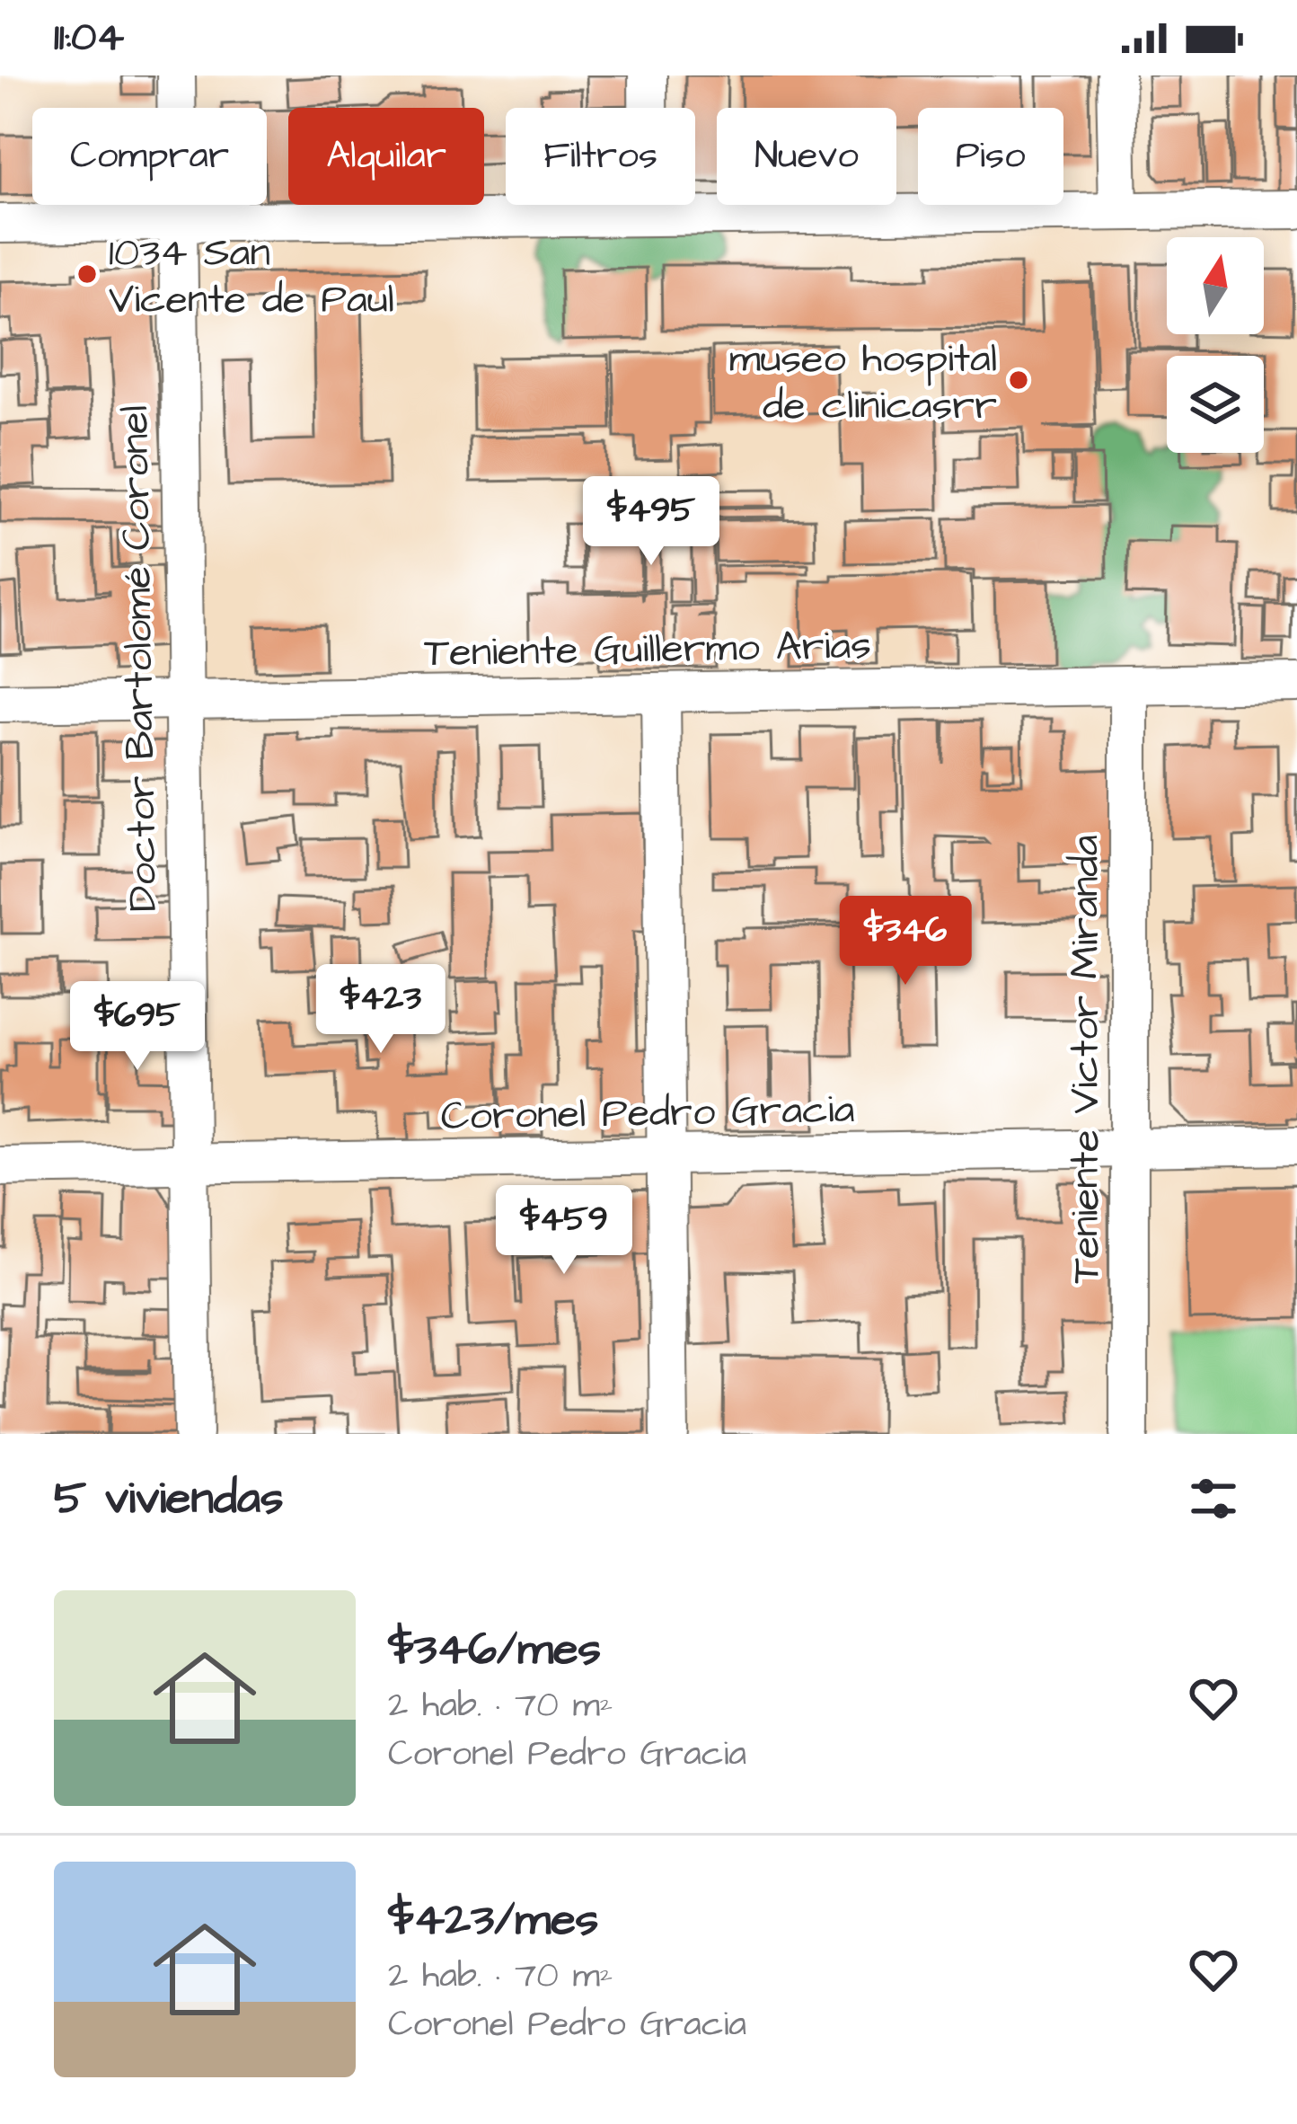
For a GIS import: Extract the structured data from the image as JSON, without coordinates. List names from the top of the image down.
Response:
{
  "streets": {
    "street": [
      "Teniente Guillermo Arias",
      "Doctor Bartolomé Coronel",
      "Teniente Victor Miranda",
      "Coronel Pedro Gracia"
    ]
  },
  "crossings": [
    ["Teniente Guillermo Arias", "Doctor Bartolomé Coronel"],
    ["Teniente Guillermo Arias", "Teniente Victor Miranda"],
    ["Doctor Bartolomé Coronel", "Coronel Pedro Gracia"],
    ["Teniente Victor Miranda", "Coronel Pedro Gracia"]
  ],
  "places": ["1034 San Vicente de Paul", "museo hospital de clinicasrr"],
  "north": "top",
  "page": {
    "status": "11:04",
    "chip": [
      "Comprar",
      "Alquilar",
      "Filtros",
      "Nuevo",
      "Piso"
    ],
    "price": [
      "$495",
      "$346",
      "$423",
      "$695",
      "$459"
    ],
    "heading": "5 viviendas",
    "list": [
      {
        "name": "$346/mes",
        "note": "2 hab. · 70 m² · Coronel Pedro Gracia"
      },
      {
        "name": "$423/mes",
        "note": "2 hab. · 70 m² · Coronel Pedro Gracia"
      }
    ]
  }
}
